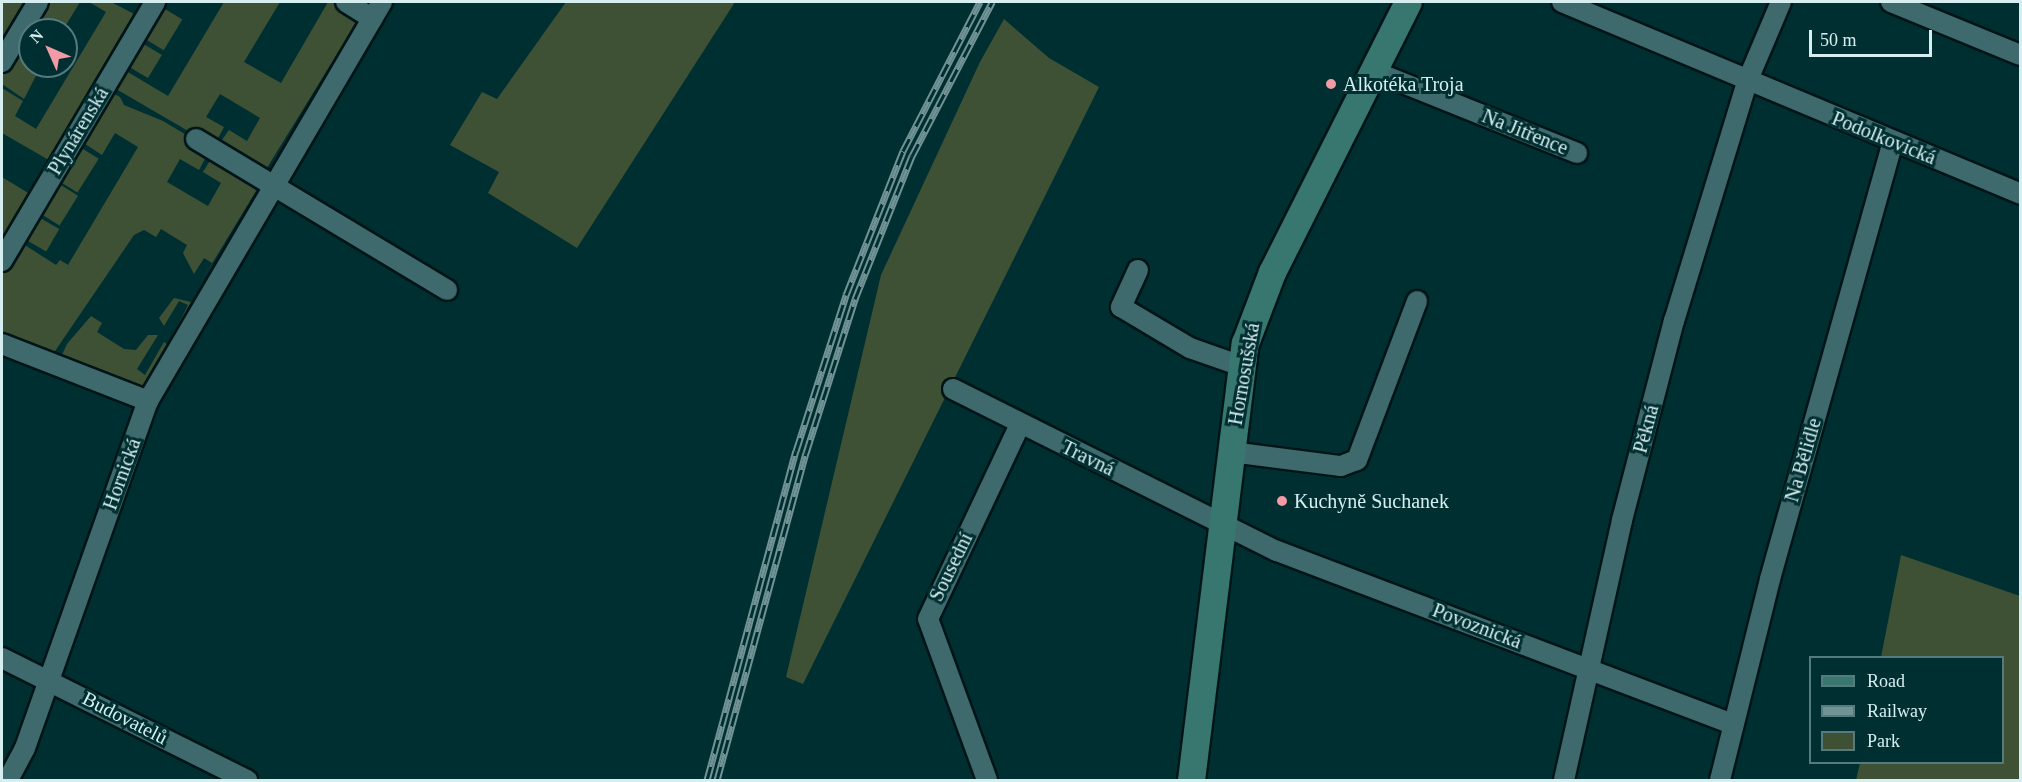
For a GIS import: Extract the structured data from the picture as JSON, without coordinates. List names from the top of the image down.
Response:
{
  "streets": {
    "street": [
      "Plynárenská",
      "Na Jitřence",
      "Podolkovická",
      "Hornosušská",
      "Pěkná",
      "Travná",
      "Na Bělidle",
      "Hornická",
      "Sousední",
      "Povoznická",
      "Budovatelů"
    ]
  },
  "crossings": [
    ["Na Jitřence", "Hornosušská"],
    ["Podolkovická", "Pěkná"],
    ["Podolkovická", "Na Bělidle"],
    ["Hornosušská", "Travná"],
    ["Hornosušská", "Povoznická"],
    ["Pěkná", "Povoznická"],
    ["Travná", "Sousední"],
    ["Travná", "Povoznická"],
    ["Na Bělidle", "Povoznická"],
    ["Hornická", "Budovatelů"]
  ],
  "places": ["Alkotéka Troja", "Kuchyně Suchanek"],
  "legend": ["Road", "Railway", "Park"],
  "scale_bar": "50 m",
  "north": "top left"
}
